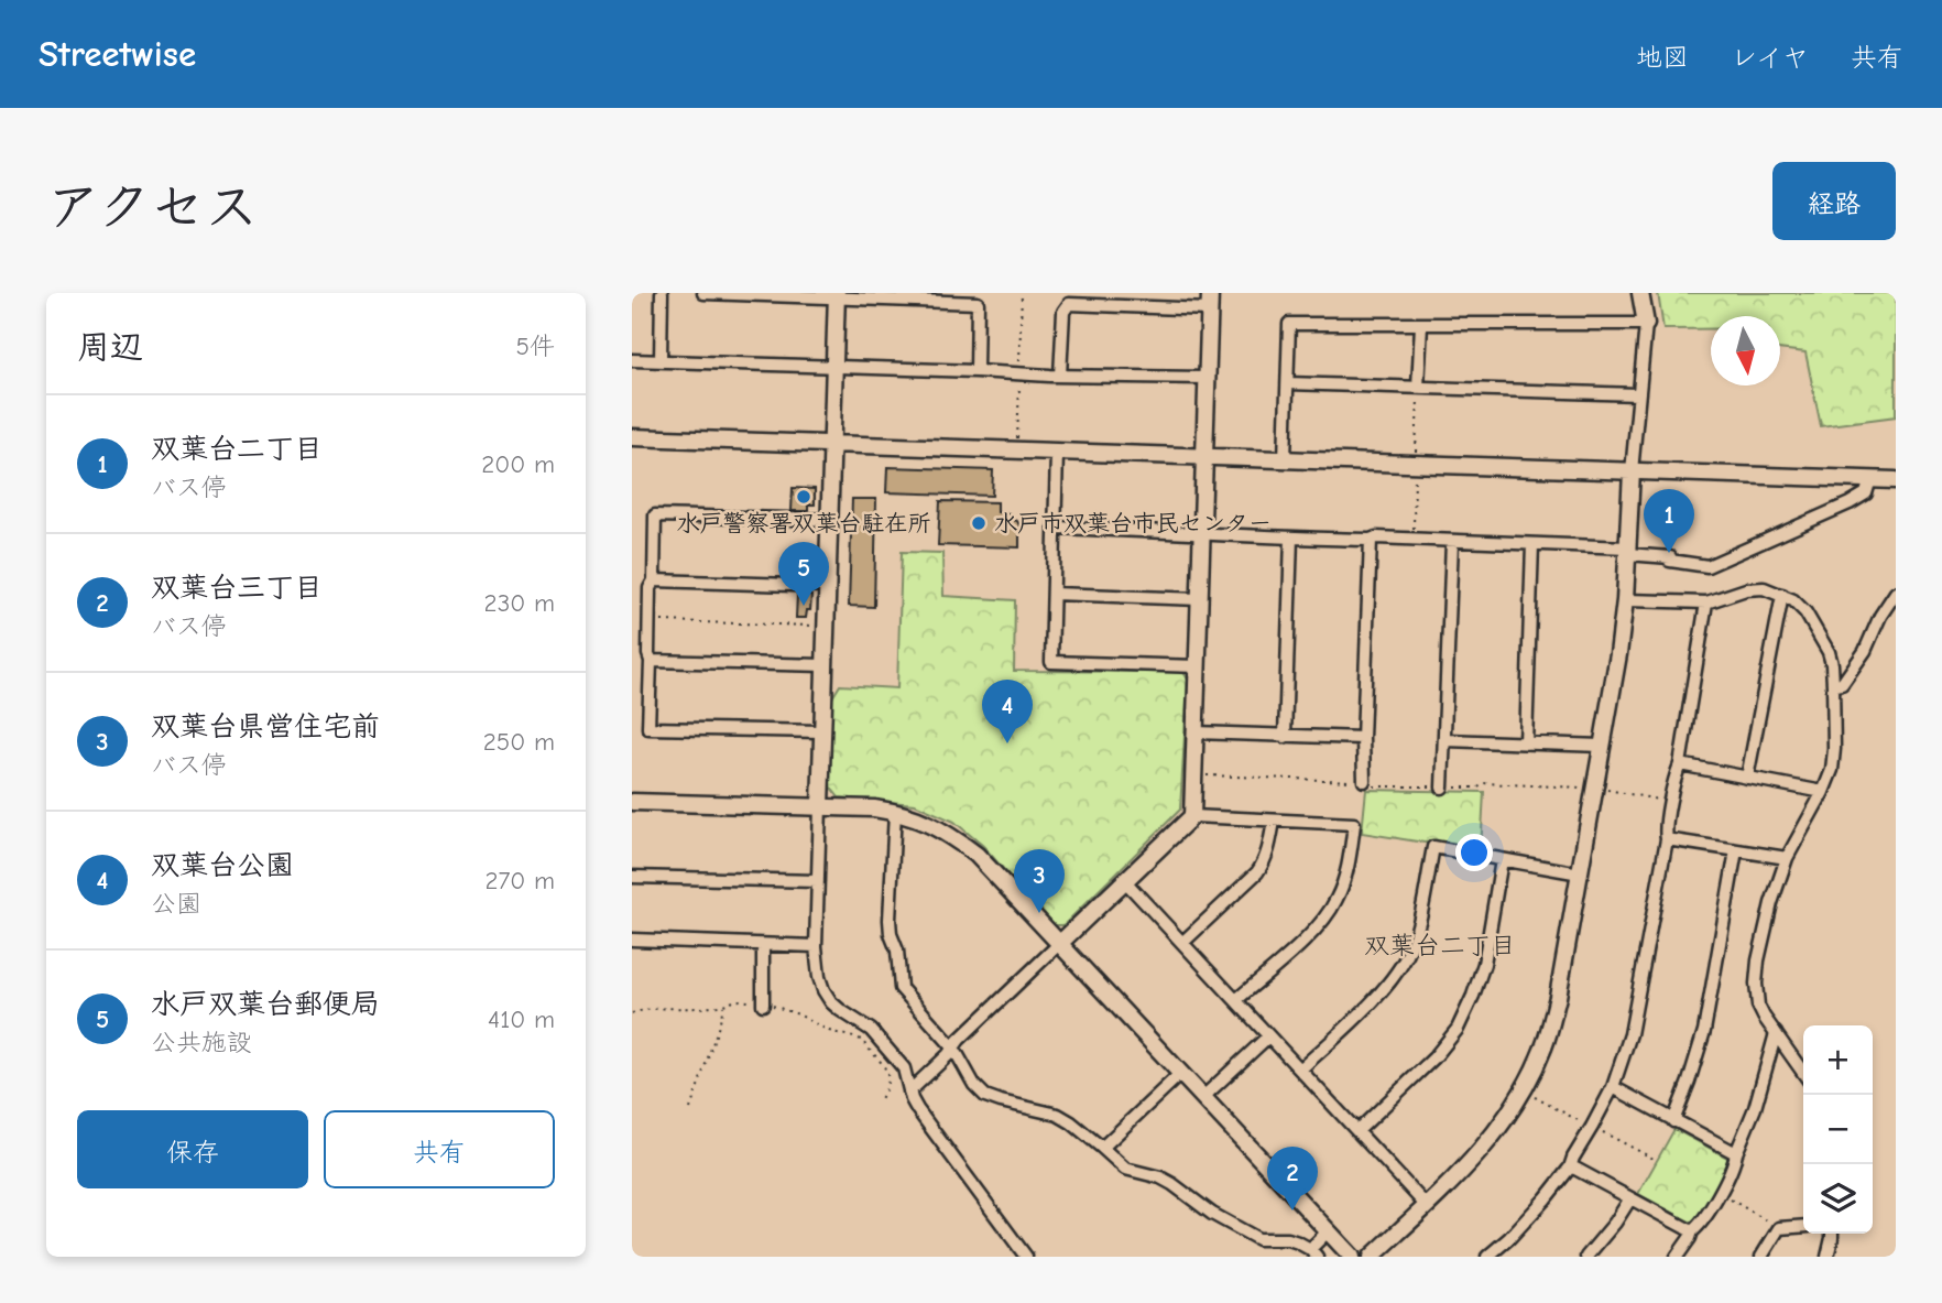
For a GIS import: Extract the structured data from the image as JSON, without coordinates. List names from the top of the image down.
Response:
{
  "districts": ["双葉台二丁目"],
  "places": ["水戸警察署双葉台駐在所", "水戸市双葉台市民センター"],
  "north": "bottom",
  "page": {
    "header": "Streetwise",
    "nav": ["地図", "レイヤ", "共有"],
    "title": "アクセス",
    "buttons": [
      "経路",
      ["保存", "共有"]
    ],
    "heading": ["周辺", "5件"],
    "list": [
      {
        "mark": "1",
        "name": "双葉台二丁目",
        "note": "バス停",
        "value": "200 m"
      },
      {
        "mark": "2",
        "name": "双葉台三丁目",
        "note": "バス停",
        "value": "230 m"
      },
      {
        "mark": "3",
        "name": "双葉台県営住宅前",
        "note": "バス停",
        "value": "250 m"
      },
      {
        "mark": "4",
        "name": "双葉台公園",
        "note": "公園",
        "value": "270 m"
      },
      {
        "mark": "5",
        "name": "水戸双葉台郵便局",
        "note": "公共施設",
        "value": "410 m"
      }
    ],
    "pins": [
      "1",
      "5",
      "4",
      "3",
      "2"
    ],
    "map_buttons": ["+", "−"]
  }
}
